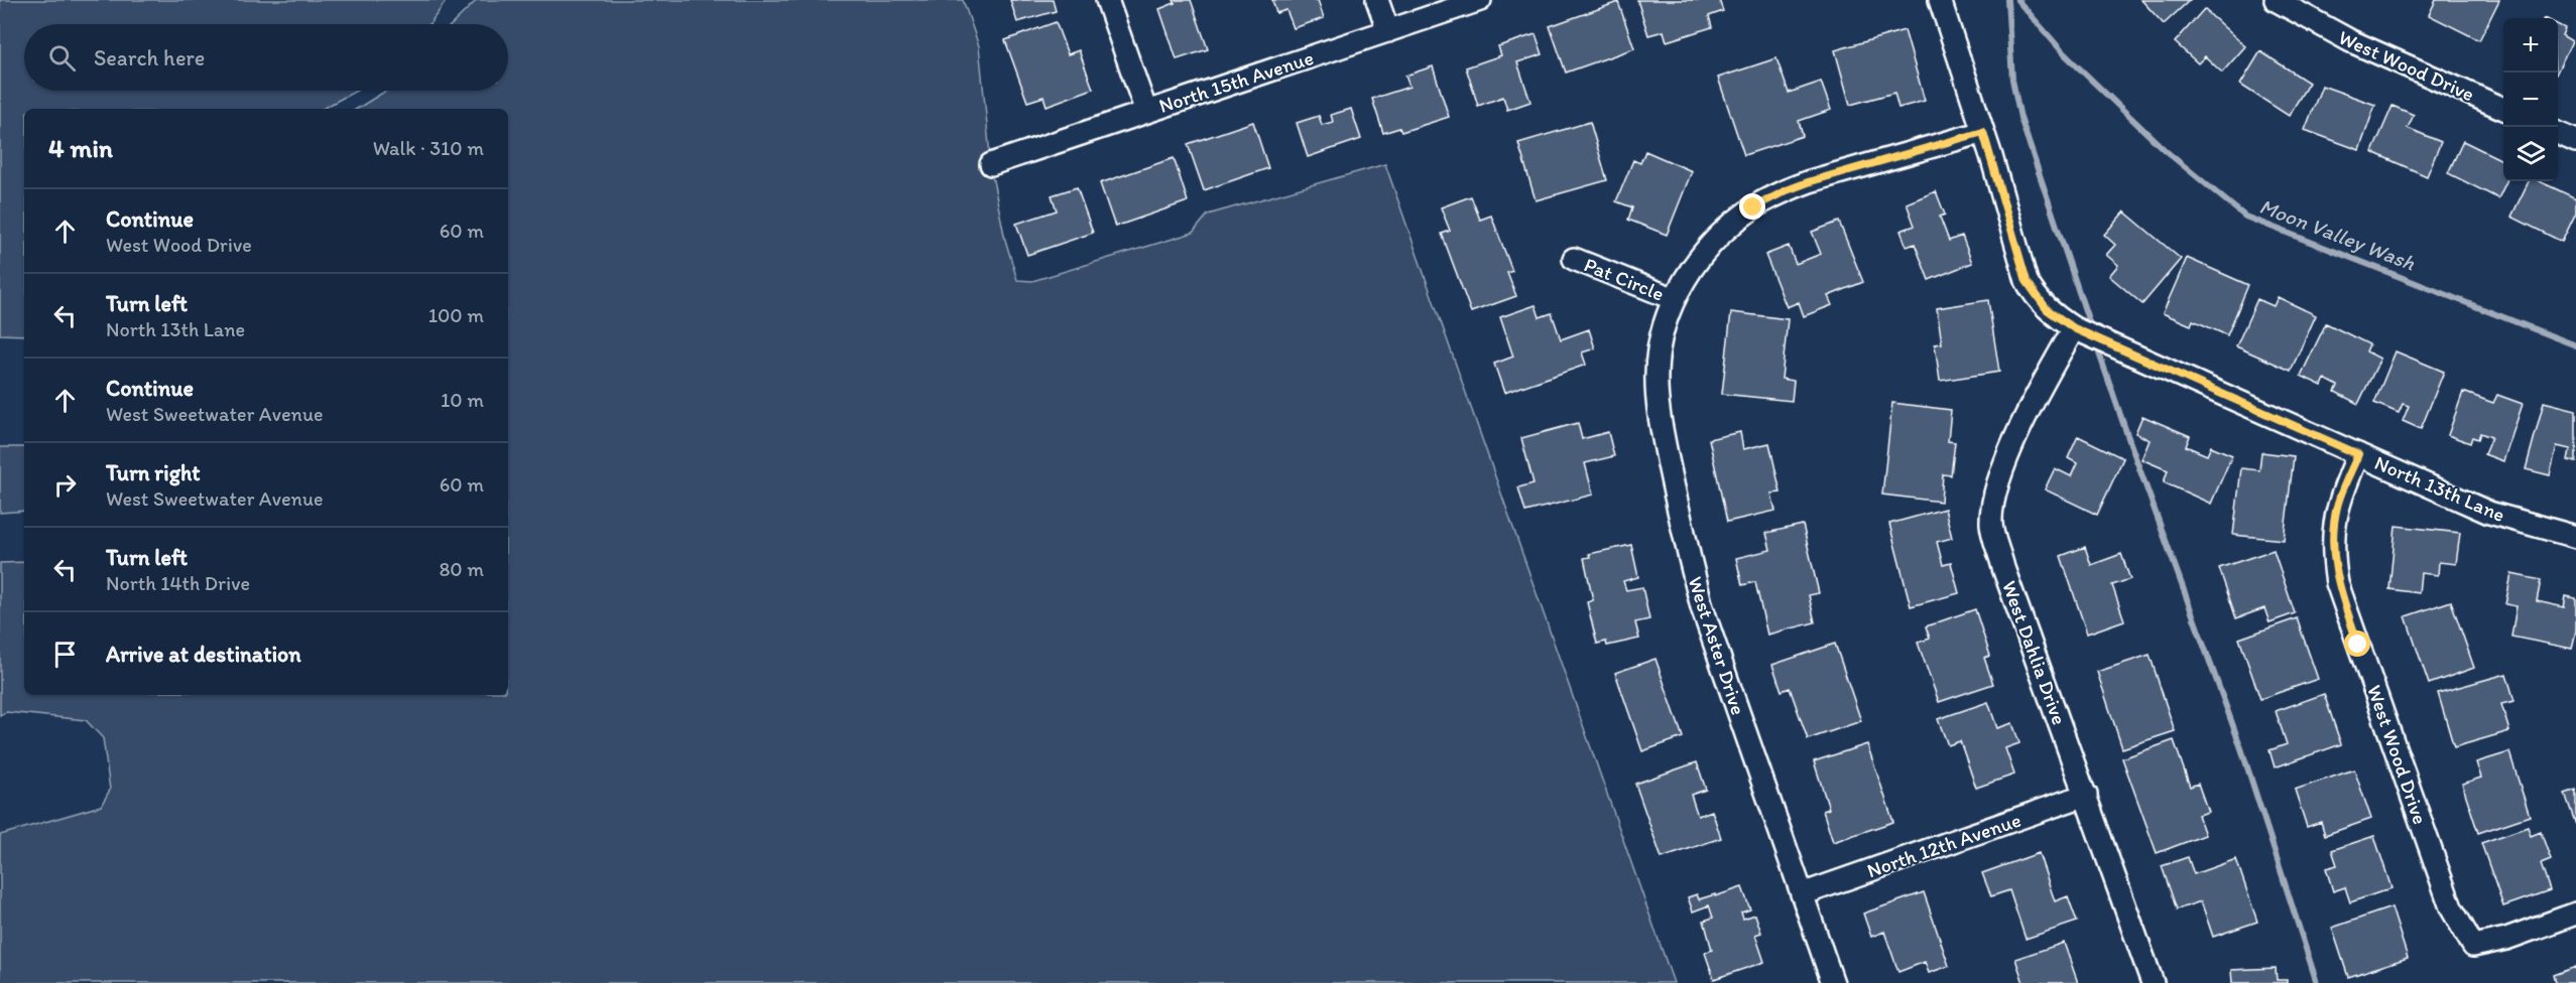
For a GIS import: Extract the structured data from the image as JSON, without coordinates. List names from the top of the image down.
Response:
{
  "streets": {
    "street": [
      "West Wood Drive",
      "North 15th Avenue",
      "Pat Circle",
      "North 13th Lane",
      "West Aster Drive",
      "West Dahlia Drive",
      "North 12th Avenue"
    ]
  },
  "crossings": [
    ["West Wood Drive", "North 13th Lane"],
    ["Pat Circle", "West Aster Drive"],
    ["North 13th Lane", "West Aster Drive"],
    ["North 13th Lane", "West Dahlia Drive"],
    ["West Aster Drive", "North 12th Avenue"],
    ["West Dahlia Drive", "North 12th Avenue"]
  ],
  "water": ["Moon Valley Wash"],
  "page": {
    "map_buttons": ["+", "−"],
    "search": "Search here",
    "heading": ["4 min", "Walk · 310 m"],
    "list": [
      ["Continue", "West Wood Drive", "60 m"],
      ["Turn left", "North 13th Lane", "100 m"],
      ["Continue", "West Sweetwater Avenue", "10 m"],
      ["Turn right", "West Sweetwater Avenue", "60 m"],
      ["Turn left", "North 14th Drive", "80 m"],
      "Arrive at destination"
    ]
  }
}
